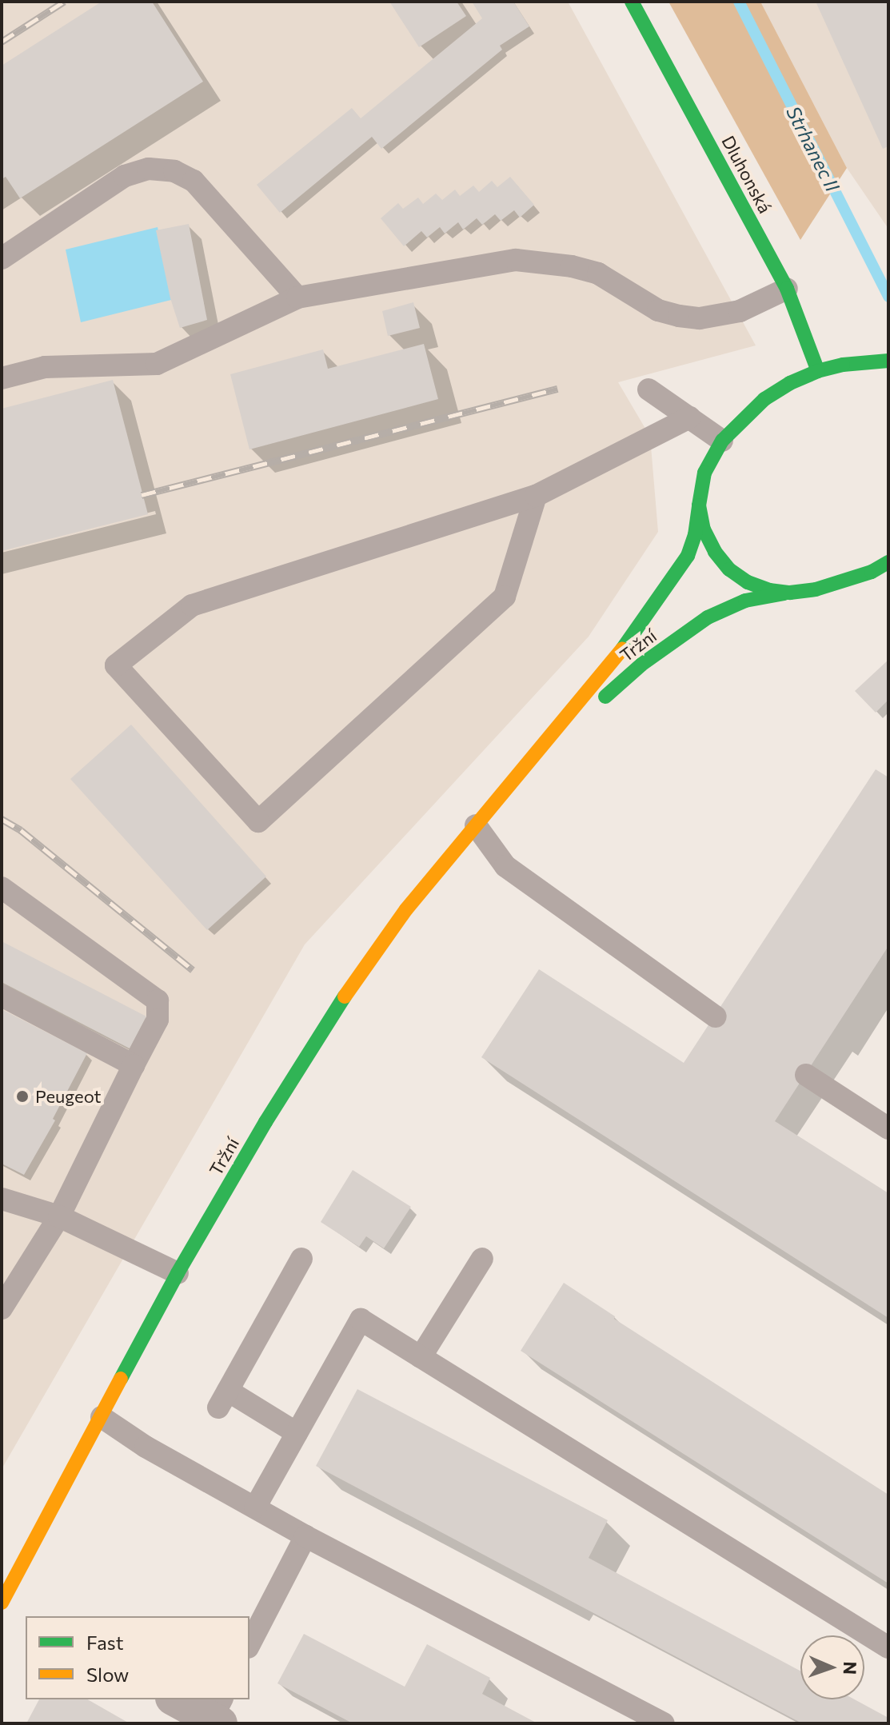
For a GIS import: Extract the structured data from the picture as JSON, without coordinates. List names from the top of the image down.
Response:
{
  "streets": {
    "main road": ["Dluhonská", "Tržní"]
  },
  "water": ["Strhanec II"],
  "places": ["Peugeot"],
  "legend": ["Fast", "Slow"],
  "north": "right"
}
